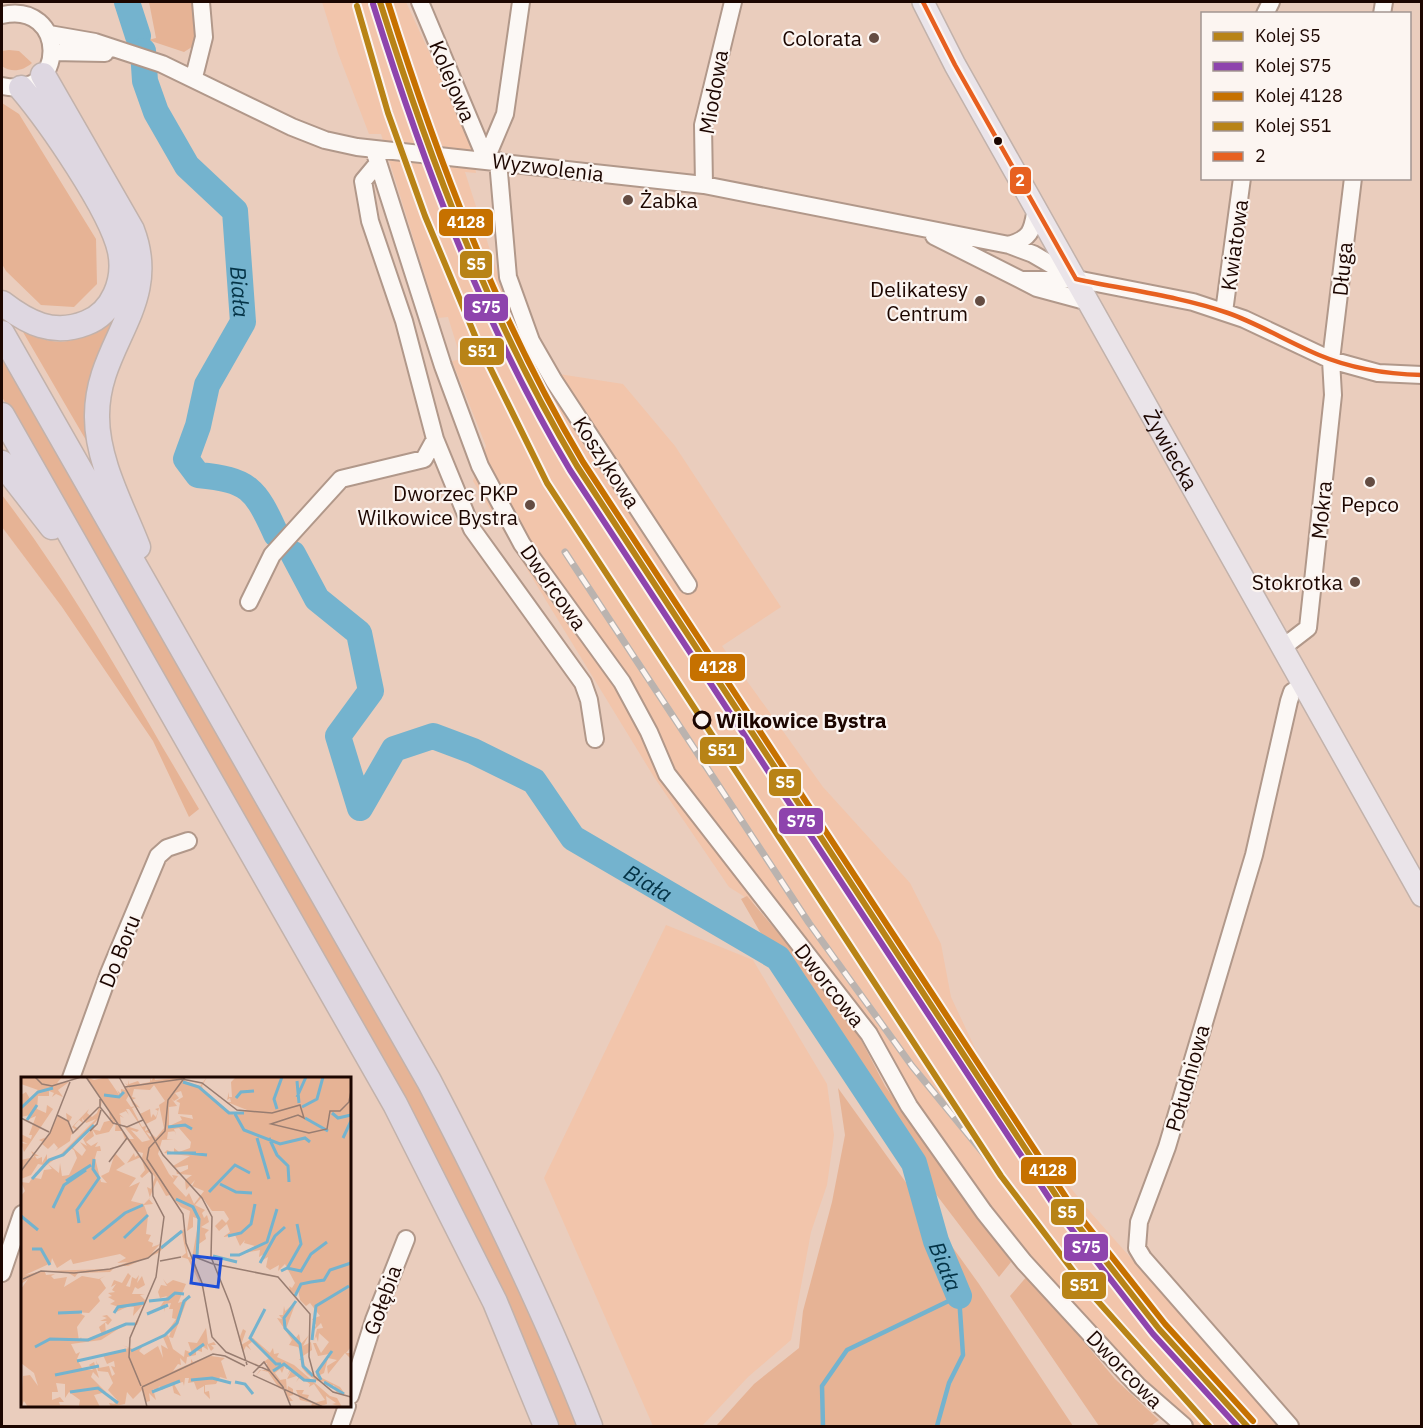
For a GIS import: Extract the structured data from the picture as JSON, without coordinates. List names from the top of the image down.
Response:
{
  "streets": {
    "main road": ["Żywiecka"],
    "street": [
      "Kolejowa",
      "Miodowa",
      "Wyzwolenia",
      "Kwiatowa",
      "Długa",
      "Koszykowa",
      "Mokra",
      "Dworcowa",
      "Do Boru",
      "Południowa",
      "Gołębia"
    ]
  },
  "crossings": [
    ["Kolejowa", "Wyzwolenia"],
    ["Kolejowa", "Koszykowa"],
    ["Miodowa", "Wyzwolenia"],
    ["Wyzwolenia", "Kwiatowa"],
    ["Wyzwolenia", "Długa"],
    ["Wyzwolenia", "Żywiecka"],
    ["Wyzwolenia", "Koszykowa"],
    ["Wyzwolenia", "Mokra"],
    ["Wyzwolenia", "Dworcowa"],
    ["Długa", "Mokra"],
    ["Żywiecka", "Mokra"],
    ["Żywiecka", "Południowa"]
  ],
  "water": ["Biała"],
  "places": [
    "Colorata",
    "Żabka",
    "Delikatesy Centrum",
    "Pepco",
    "Dworzec PKP Wilkowice Bystra",
    "Stokrotka",
    "Wilkowice Bystra"
  ],
  "lines": [
    "rail line S5",
    "rail line 4128",
    "transit line 2",
    "rail line S75",
    "rail line S51"
  ],
  "legend": [
    "Kolej S5",
    "Kolej S75",
    "Kolej 4128",
    "Kolej S51",
    "2"
  ]
}
